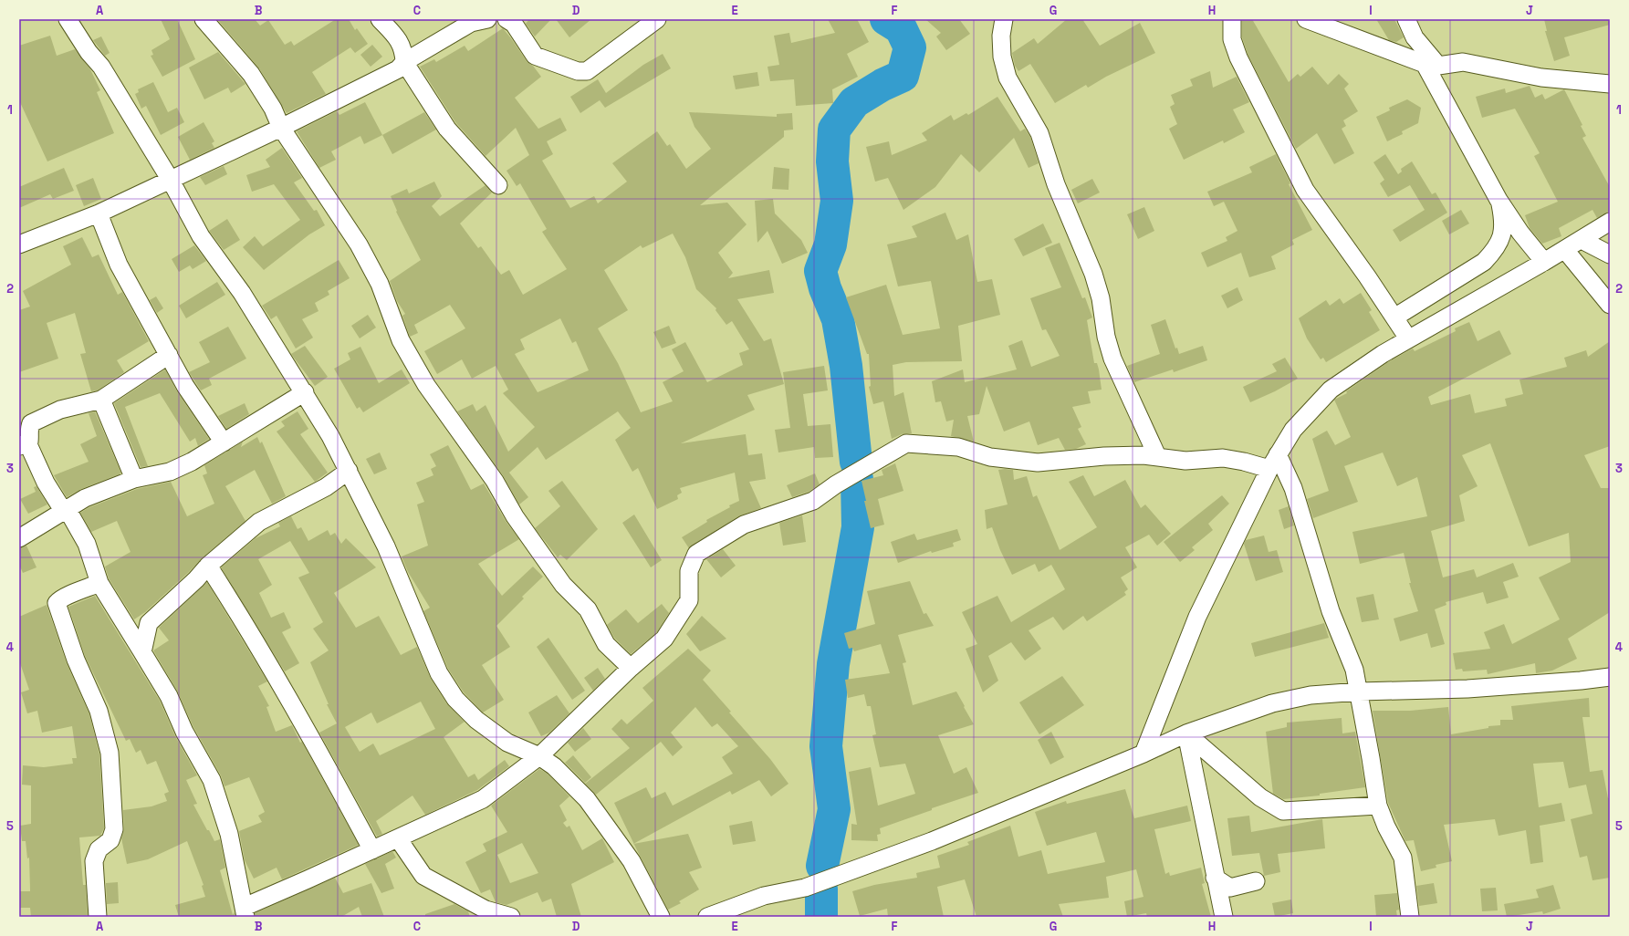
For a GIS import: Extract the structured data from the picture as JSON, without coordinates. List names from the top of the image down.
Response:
{
  "grid": {
    "columns": [
      "A",
      "B",
      "C",
      "D",
      "E",
      "F",
      "G",
      "H",
      "I",
      "J"
    ],
    "rows": [
      "1",
      "2",
      "3",
      "4",
      "5"
    ]
  }
}
